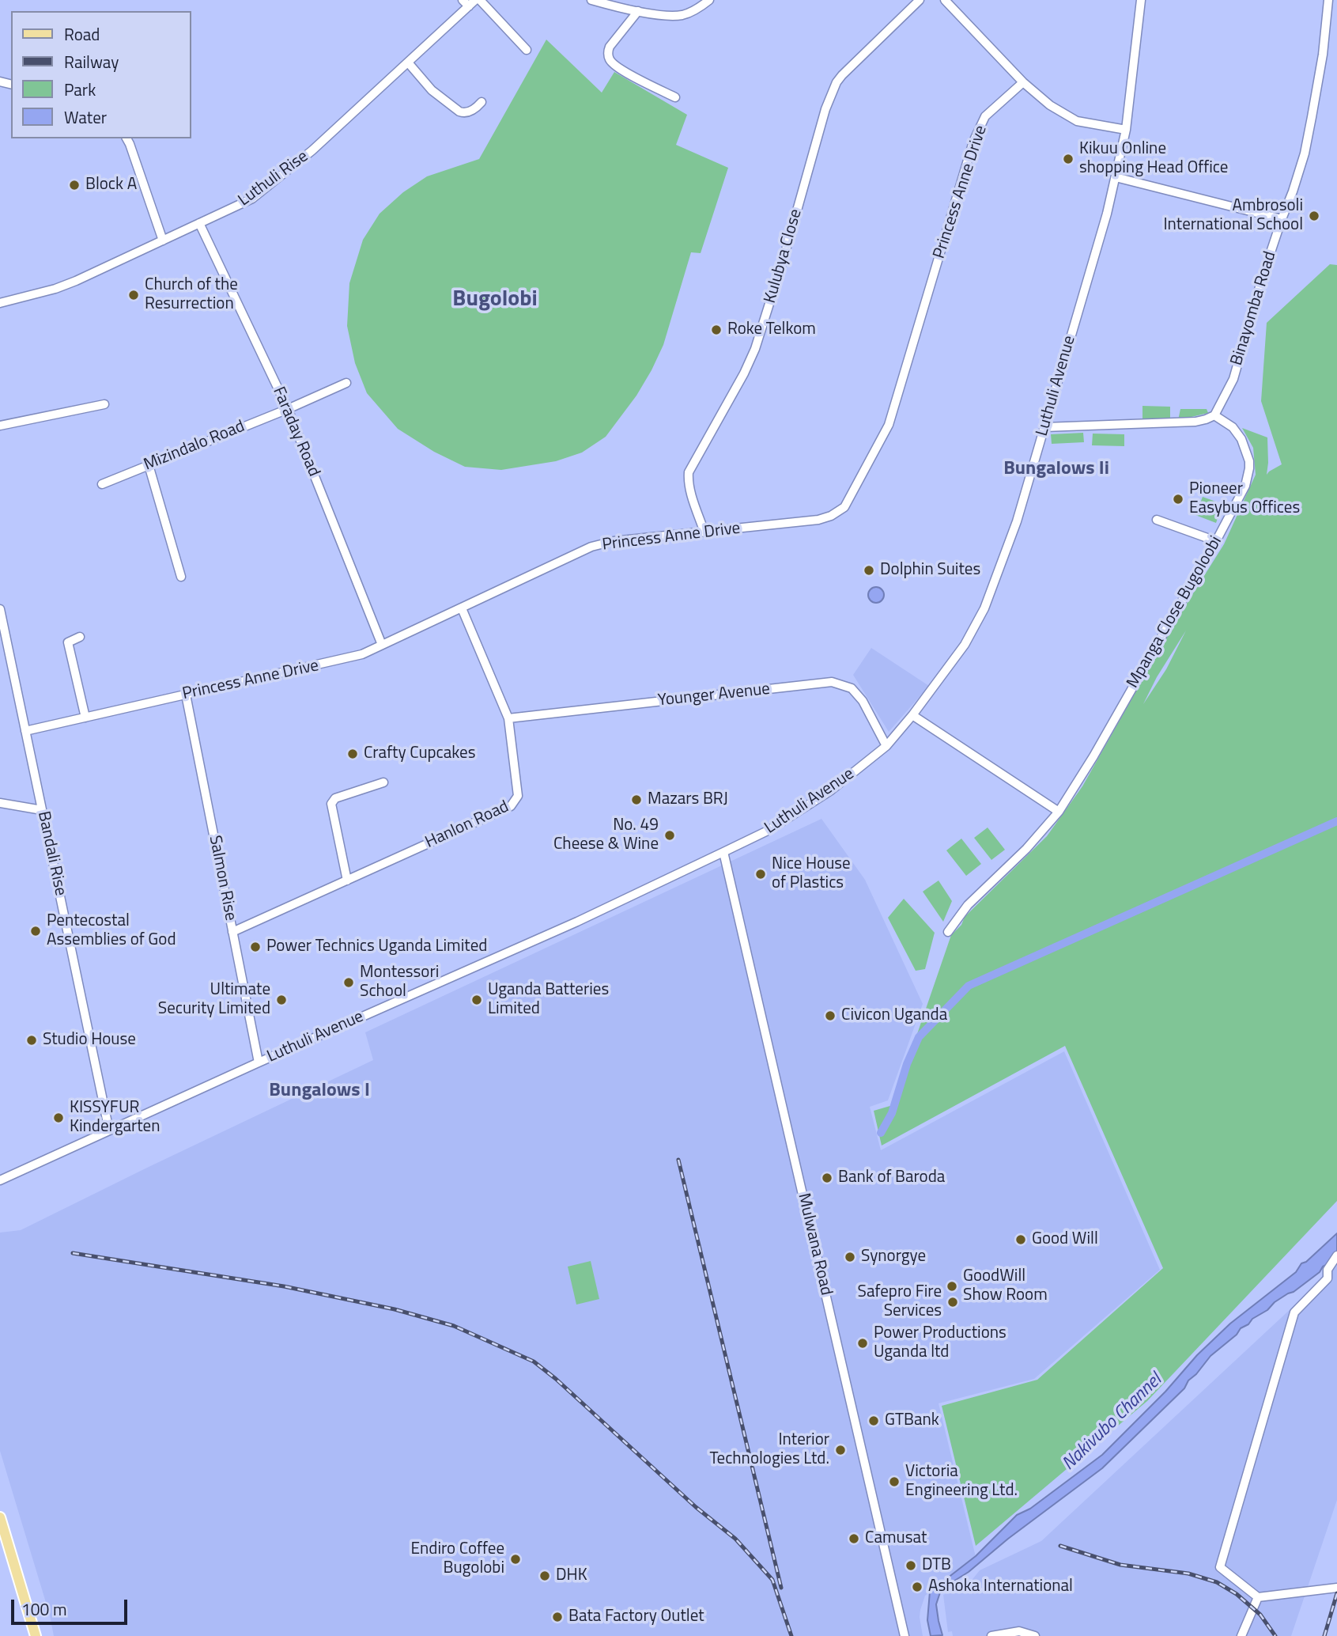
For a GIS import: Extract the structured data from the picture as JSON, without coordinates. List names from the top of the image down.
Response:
{
  "streets": {
    "street": [
      "Luthuli Rise",
      "Princess Anne Drive",
      "Kulubya Close",
      "Binayomba Road",
      "Luthuli Avenue",
      "Faraday Road",
      "Mizindalo Road",
      "Mpanga Close Bugoloobi",
      "Younger Avenue",
      "Hanlon Road",
      "Bandali Rise",
      "Salmon Rise",
      "Mulwana Road"
    ]
  },
  "crossings": [
    ["Luthuli Rise", "Faraday Road"],
    ["Princess Anne Drive", "Kulubya Close"],
    ["Princess Anne Drive", "Faraday Road"],
    ["Princess Anne Drive", "Hanlon Road"],
    ["Princess Anne Drive", "Bandali Rise"],
    ["Princess Anne Drive", "Salmon Rise"],
    ["Binayomba Road", "Mpanga Close Bugoloobi"],
    ["Luthuli Avenue", "Younger Avenue"],
    ["Luthuli Avenue", "Bandali Rise"],
    ["Luthuli Avenue", "Salmon Rise"],
    ["Luthuli Avenue", "Mulwana Road"],
    ["Faraday Road", "Mizindalo Road"],
    ["Younger Avenue", "Hanlon Road"],
    ["Hanlon Road", "Salmon Rise"]
  ],
  "districts": ["Bugolobi", "Bungalows Ii", "Bungalows I"],
  "water": ["Nakivubo Channel"],
  "places": [
    "Kikuu Online shopping Head Office",
    "Block A",
    "Ambrosoli International School",
    "Church of the Resurrection",
    "Roke Telkom",
    "Pioneer Easybus Offices",
    "Dolphin Suites",
    "Crafty Cupcakes",
    "Mazars BRJ",
    "No. 49 Cheese & Wine",
    "Nice House of Plastics",
    "Pentecostal Assemblies of God",
    "Power Technics Uganda Limited",
    "Montessori School",
    "Ultimate Security Limited",
    "Uganda Batteries Limited",
    "Civicon Uganda",
    "Studio House",
    "KISSYFUR Kindergarten",
    "Bank of Baroda",
    "Good Will",
    "Synorgye",
    "GoodWill Show Room",
    "Safepro Fire Services",
    "Power Productions Uganda ltd",
    "GTBank",
    "Interior Technologies Ltd.",
    "Victoria Engineering Ltd.",
    "Camusat",
    "Endiro Coffee Bugolobi",
    "DTB",
    "DHK",
    "Ashoka International",
    "Bata Factory Outlet"
  ],
  "legend": [
    "Road",
    "Railway",
    "Park",
    "Water"
  ],
  "scale_bar": "100 m"
}
